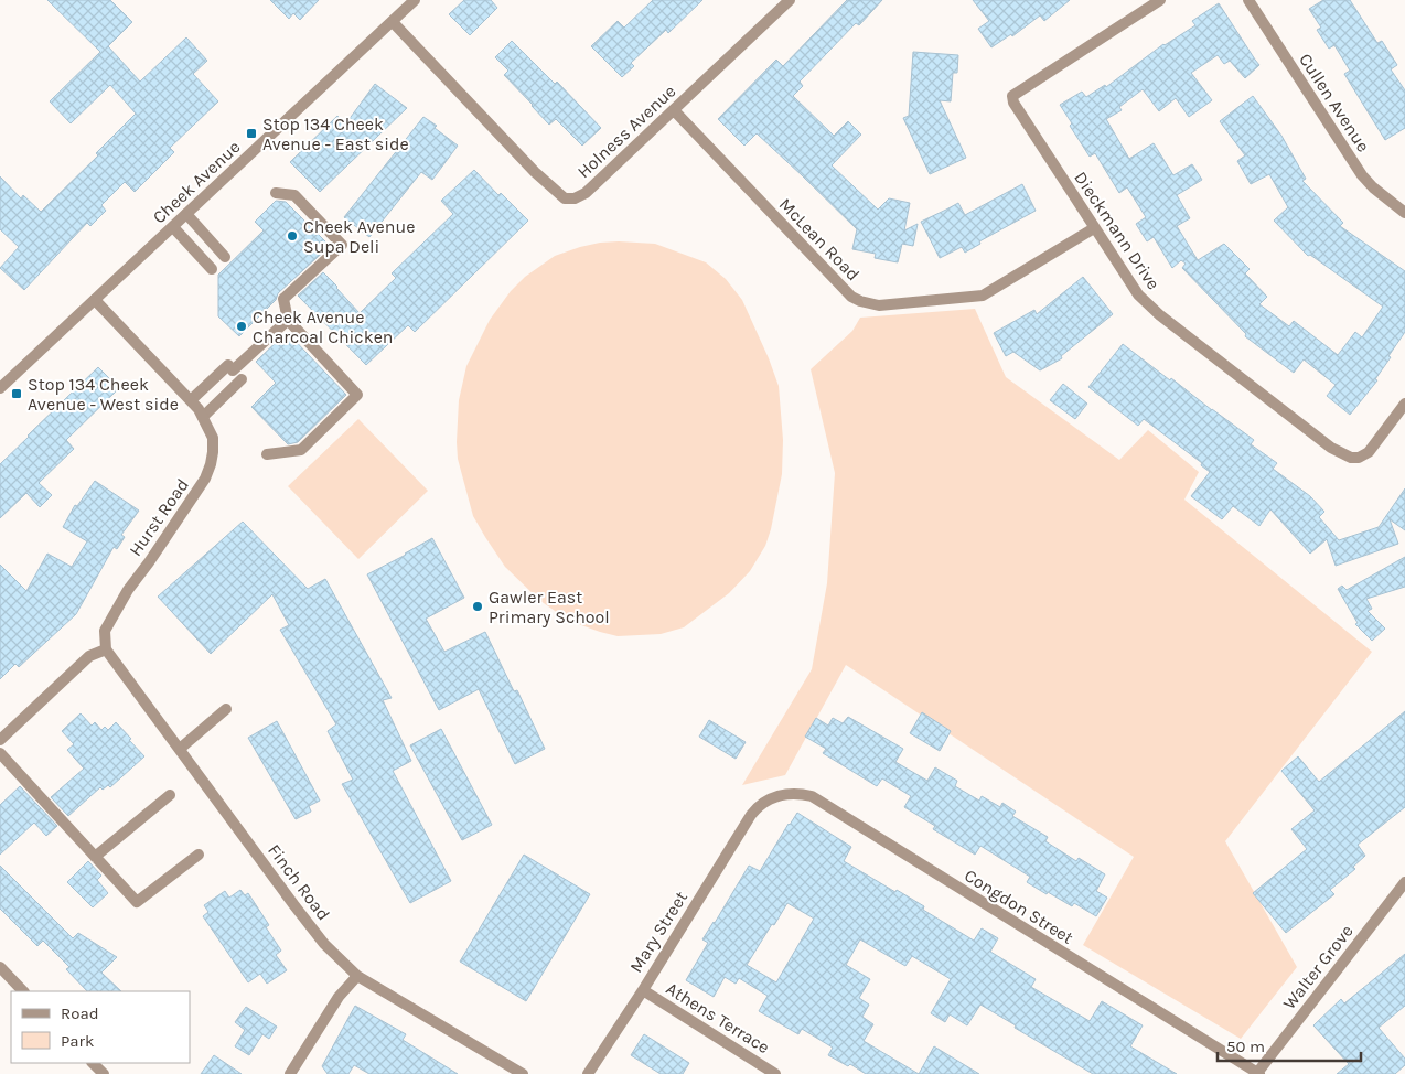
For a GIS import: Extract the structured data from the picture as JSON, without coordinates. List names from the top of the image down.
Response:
{
  "streets": {
    "street": [
      "Cullen Avenue",
      "Holness Avenue",
      "Cheek Avenue",
      "Dieckmann Drive",
      "McLean Road",
      "Hurst Road",
      "Finch Road",
      "Congdon Street",
      "Mary Street",
      "Walter Grove",
      "Athens Terrace"
    ]
  },
  "crossings": [
    ["Holness Avenue", "Cheek Avenue"],
    ["Holness Avenue", "McLean Road"],
    ["Cheek Avenue", "Hurst Road"],
    ["Dieckmann Drive", "McLean Road"],
    ["Hurst Road", "Finch Road"],
    ["Congdon Street", "Mary Street"],
    ["Congdon Street", "Walter Grove"],
    ["Mary Street", "Athens Terrace"]
  ],
  "places": {
    "transit": ["Stop 134 Cheek Avenue - East side", "Stop 134 Cheek Avenue - West side"],
    "other": ["Cheek Avenue Supa Deli", "Cheek Avenue Charcoal Chicken", "Gawler East Primary School"]
  },
  "legend": ["Road", "Park"],
  "scale_bar": "50 m"
}
